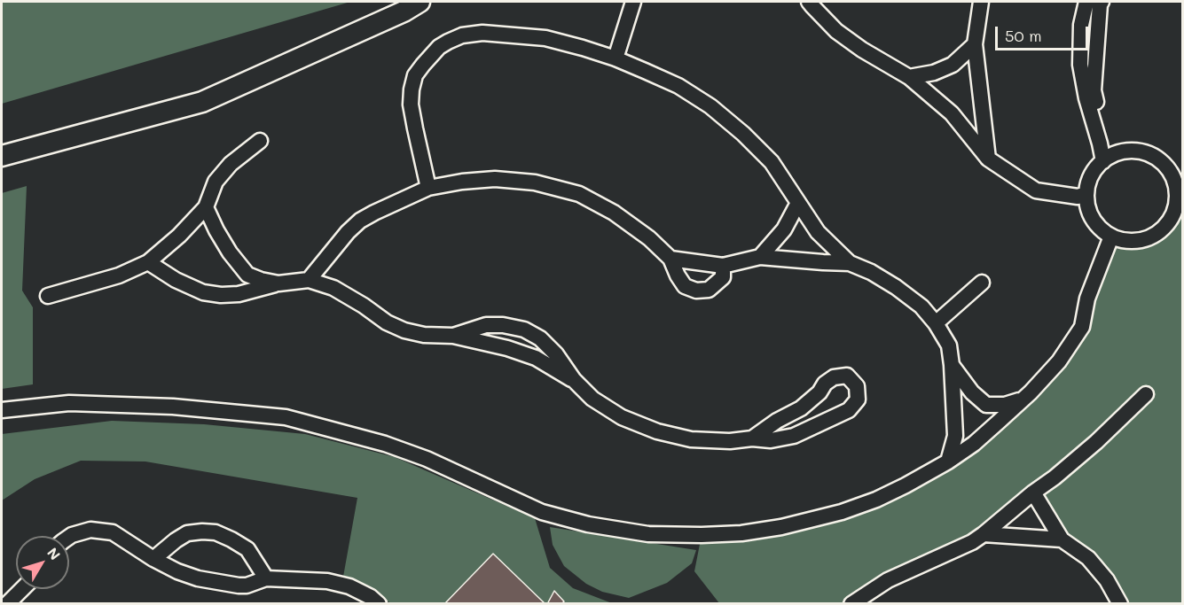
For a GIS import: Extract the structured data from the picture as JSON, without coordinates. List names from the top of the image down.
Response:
{
  "scale_bar": "50 m",
  "north": "top right"
}
